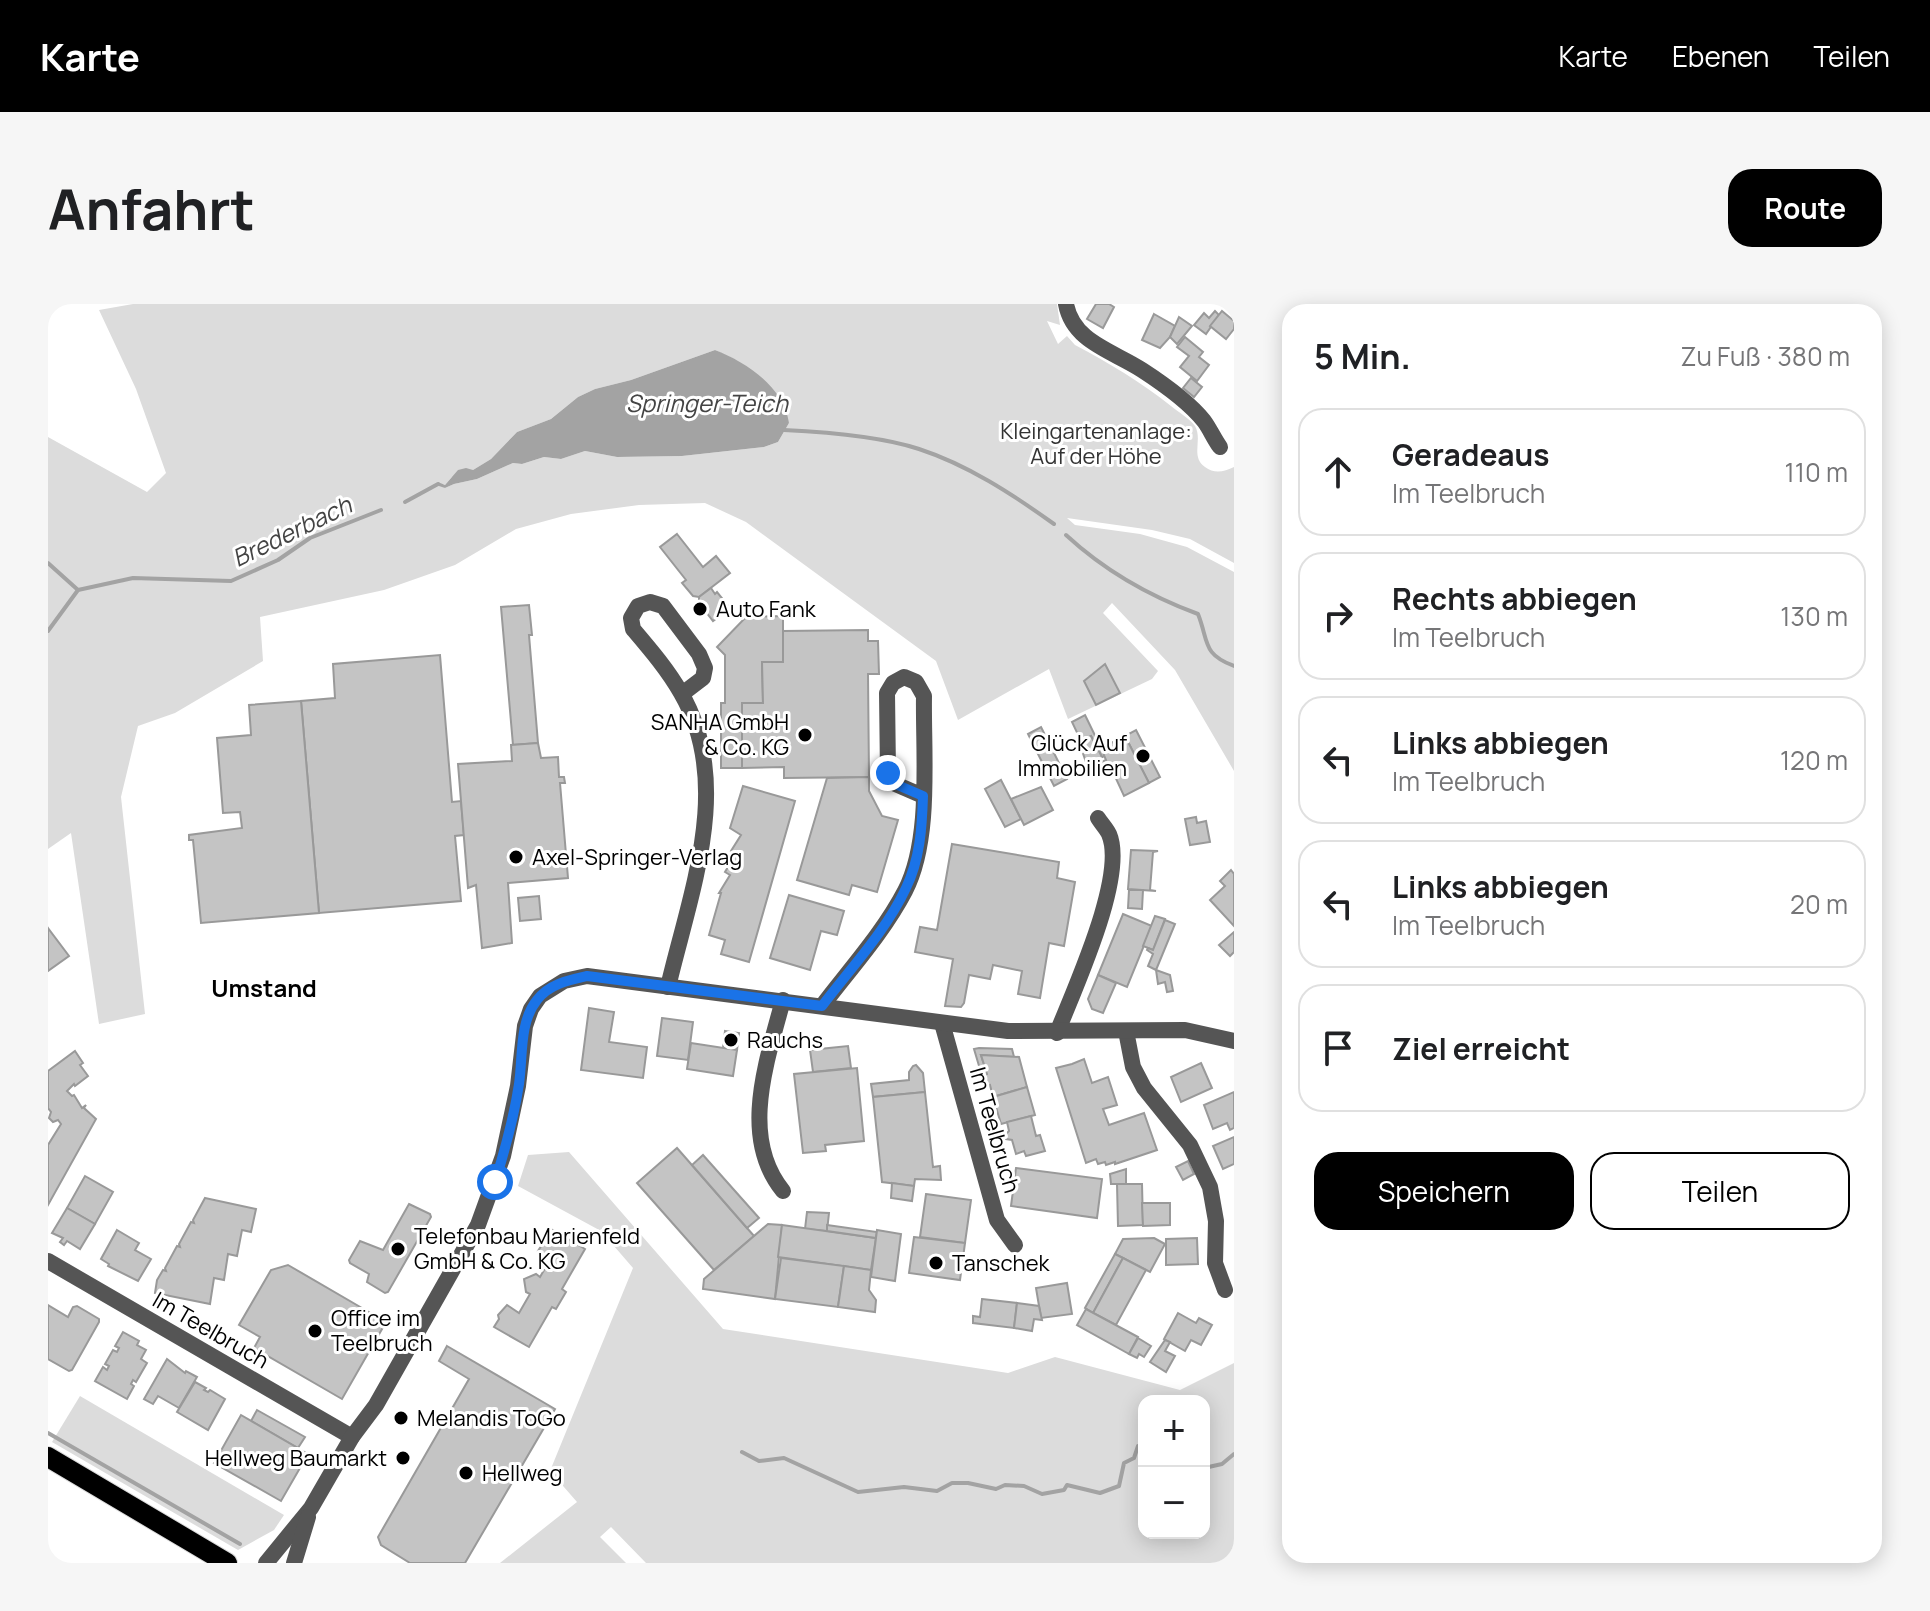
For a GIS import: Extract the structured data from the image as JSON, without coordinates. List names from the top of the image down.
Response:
{
  "streets": {
    "street": ["Im Teelbruch"]
  },
  "districts": ["Umstand"],
  "water": ["Springer-Teich", "Brederbach"],
  "parks": ["Kleingartenanlage: Auf der Höhe"],
  "places": [
    "Auto Fank",
    "SANHA GmbH & Co. KG",
    "Glück Auf Immobilien",
    "Axel-Springer-Verlag",
    "Rauchs",
    "Telefonbau Marienfeld GmbH & Co. KG",
    "Tanschek",
    "Office im Teelbruch",
    "Melandis ToGo",
    "Hellweg Baumarkt",
    "Hellweg"
  ],
  "page": {
    "header": "Karte",
    "nav": ["Karte", "Ebenen", "Teilen"],
    "buttons": [
      "Route",
      ["Speichern", "Teilen"]
    ],
    "title": "Anfahrt",
    "heading": ["5 Min.", "Zu Fuß · 380 m"],
    "list": [
      ["Geradeaus", "Im Teelbruch", "110 m"],
      ["Rechts abbiegen", "Im Teelbruch", "130 m"],
      ["Links abbiegen", "Im Teelbruch", "120 m"],
      ["Links abbiegen", "Im Teelbruch", "20 m"],
      "Ziel erreicht"
    ],
    "map_buttons": ["+", "−"]
  }
}
